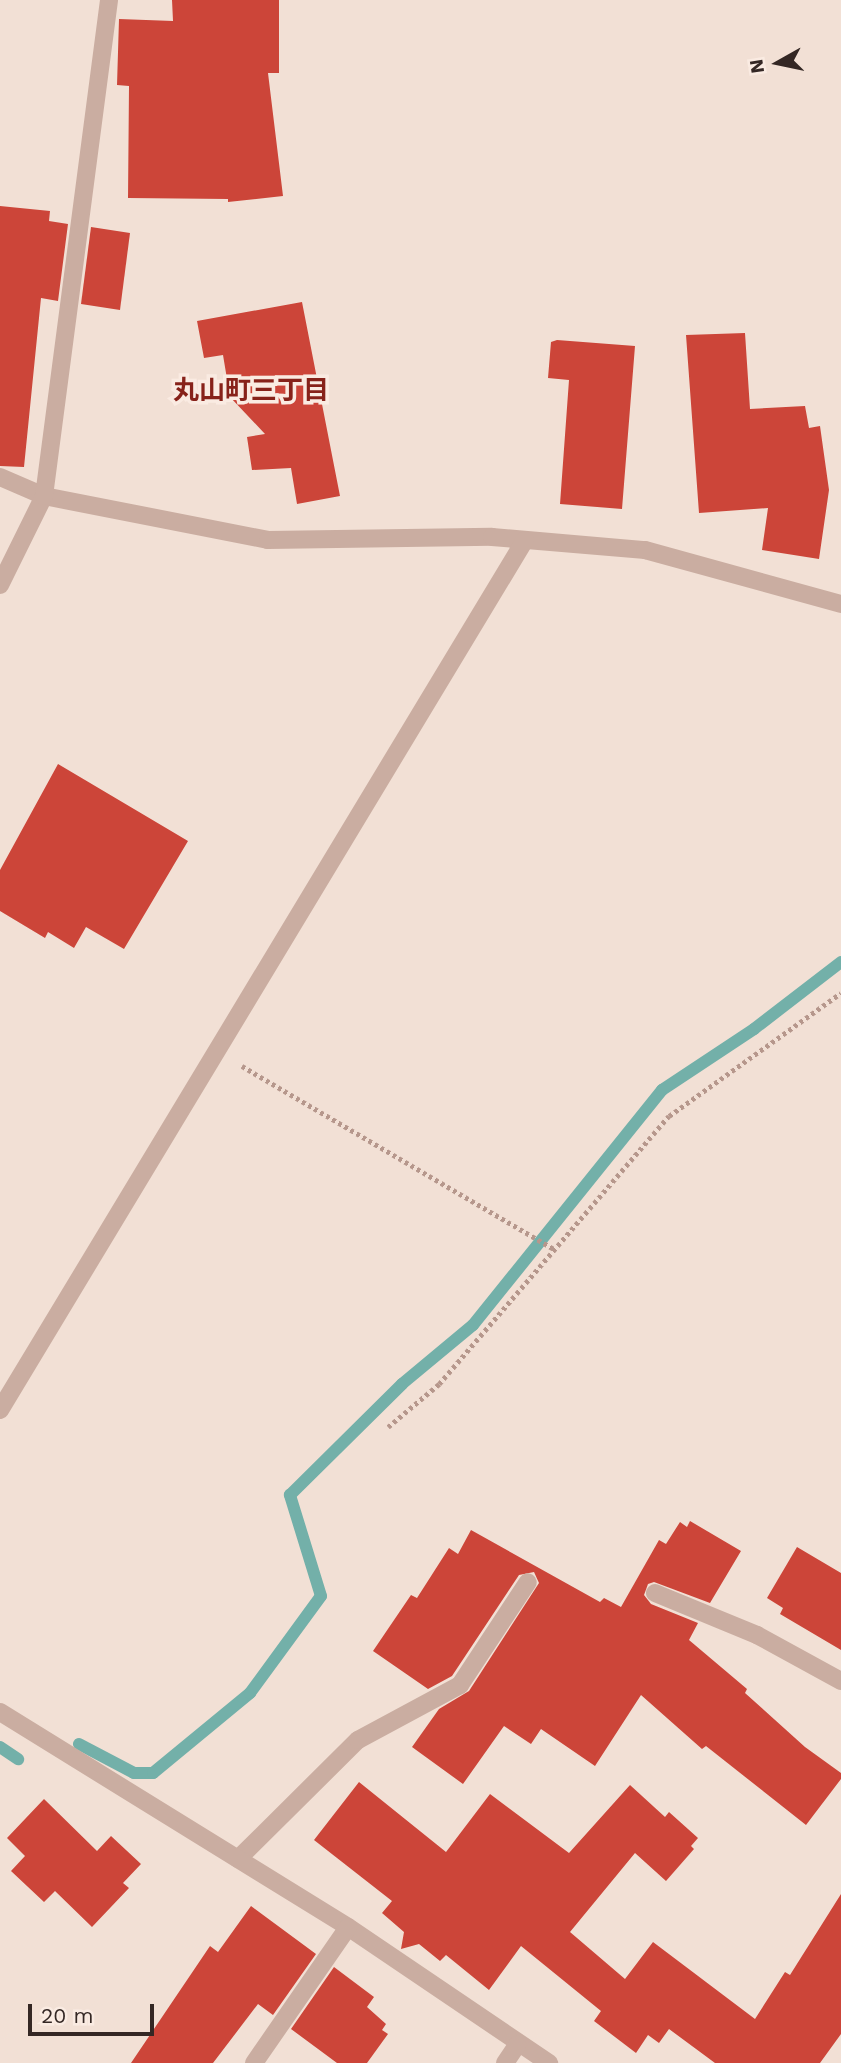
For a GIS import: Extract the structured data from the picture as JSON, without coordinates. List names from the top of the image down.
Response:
{
  "districts": ["丸山町三丁目"],
  "scale_bar": "20 m",
  "north": "left"
}
